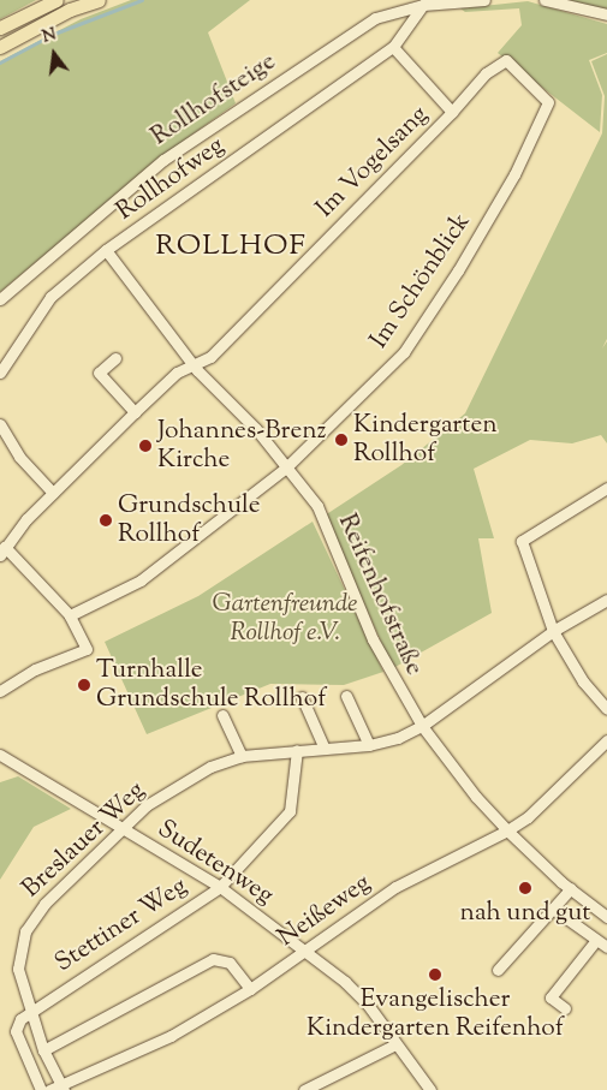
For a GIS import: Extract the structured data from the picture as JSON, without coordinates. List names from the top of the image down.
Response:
{
  "streets": {
    "street": [
      "Rollhofsteige",
      "Im Vogelsang",
      "Rollhofweg",
      "Im Schönblick",
      "Reifenhofstraße",
      "Breslauer Weg",
      "Sudetenweg",
      "Neißeweg",
      "Stettiner Weg"
    ]
  },
  "crossings": [
    ["Rollhofsteige", "Rollhofweg"],
    ["Im Vogelsang", "Im Schönblick"],
    ["Im Vogelsang", "Reifenhofstraße"],
    ["Rollhofweg", "Reifenhofstraße"],
    ["Im Schönblick", "Reifenhofstraße"],
    ["Reifenhofstraße", "Breslauer Weg"],
    ["Reifenhofstraße", "Neißeweg"],
    ["Breslauer Weg", "Sudetenweg"],
    ["Breslauer Weg", "Neißeweg"],
    ["Breslauer Weg", "Stettiner Weg"],
    ["Sudetenweg", "Neißeweg"],
    ["Sudetenweg", "Stettiner Weg"]
  ],
  "districts": ["ROLLHOF"],
  "parks": ["Gartenfreunde Rollhof e.V."],
  "places": [
    "Kindergarten Rollhof",
    "Johannes-Brenz Kirche",
    "Grundschule Rollhof",
    "Turnhalle Grundschule Rollhof",
    "nah und gut",
    "Evangelischer Kindergarten Reifenhof"
  ],
  "north": "top"
}
